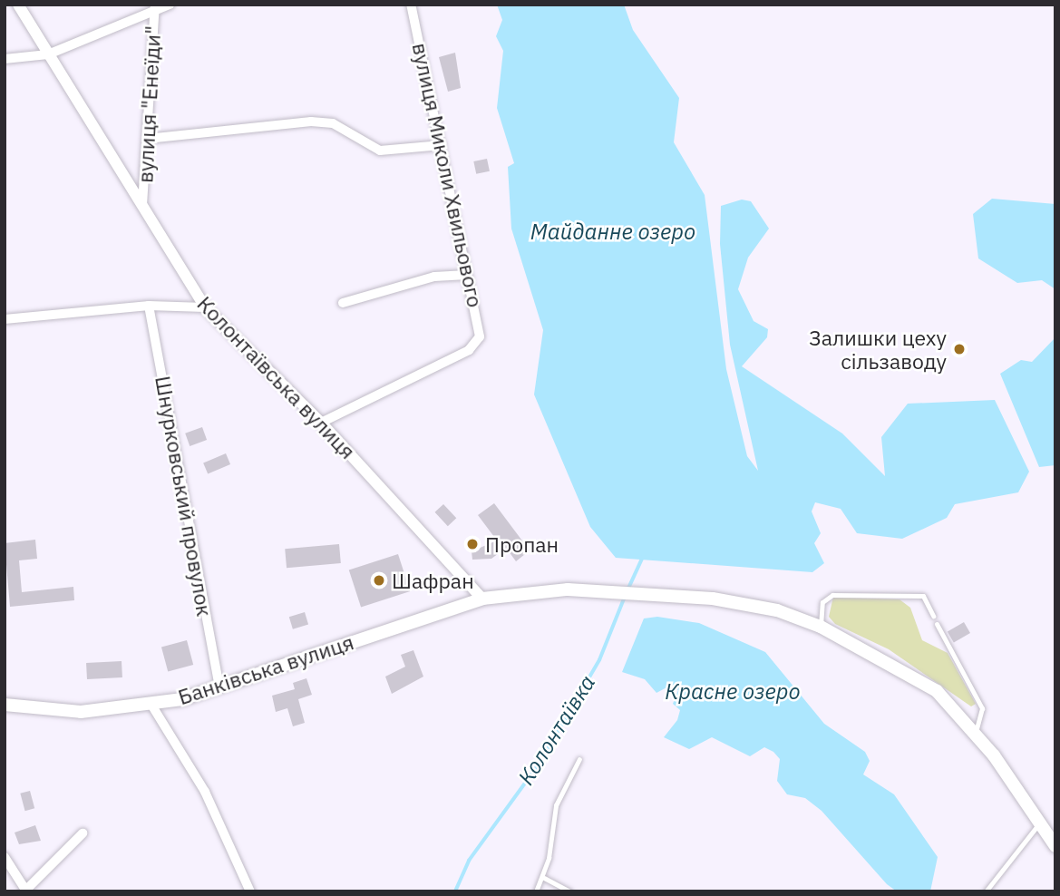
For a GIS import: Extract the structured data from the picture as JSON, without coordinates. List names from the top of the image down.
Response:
{
  "streets": {
    "main road": ["Банківська вулиця"],
    "street": [
      "вулиця \"Енеїди\"",
      "вулиця Миколи Хвильового",
      "Колонтаївська вулиця",
      "Шнурковський провулок"
    ]
  },
  "crossings": [
    ["вулиця \"Енеїди\"", "Колонтаївська вулиця"],
    ["вулиця Миколи Хвильового", "Колонтаївська вулиця"],
    ["Колонтаївська вулиця", "Банківська вулиця"],
    ["Шнурковський провулок", "Банківська вулиця"]
  ],
  "water": ["Майданне озеро", "Красне озеро", "Колонтаївка"],
  "places": ["Залишки цеху сільзаводу", "Пропан", "Шафран"]
}
